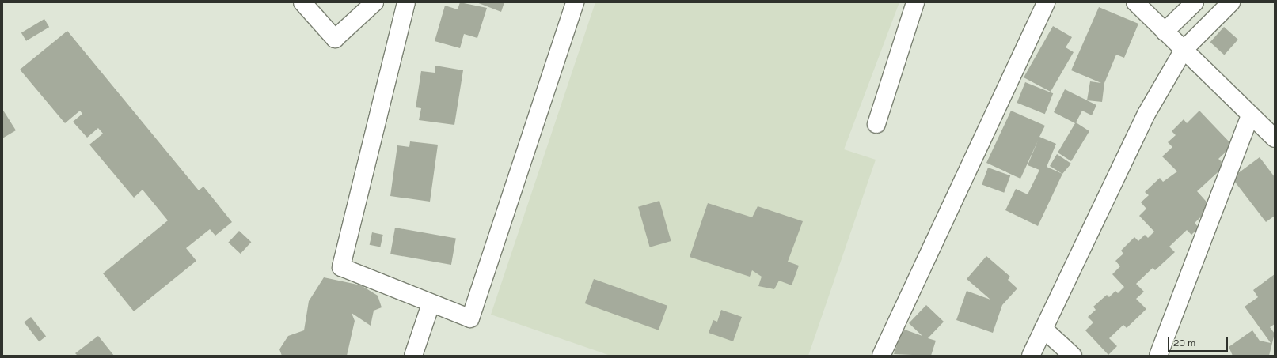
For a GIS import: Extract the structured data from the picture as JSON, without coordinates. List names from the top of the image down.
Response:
{
  "scale_bar": "20 m"
}
